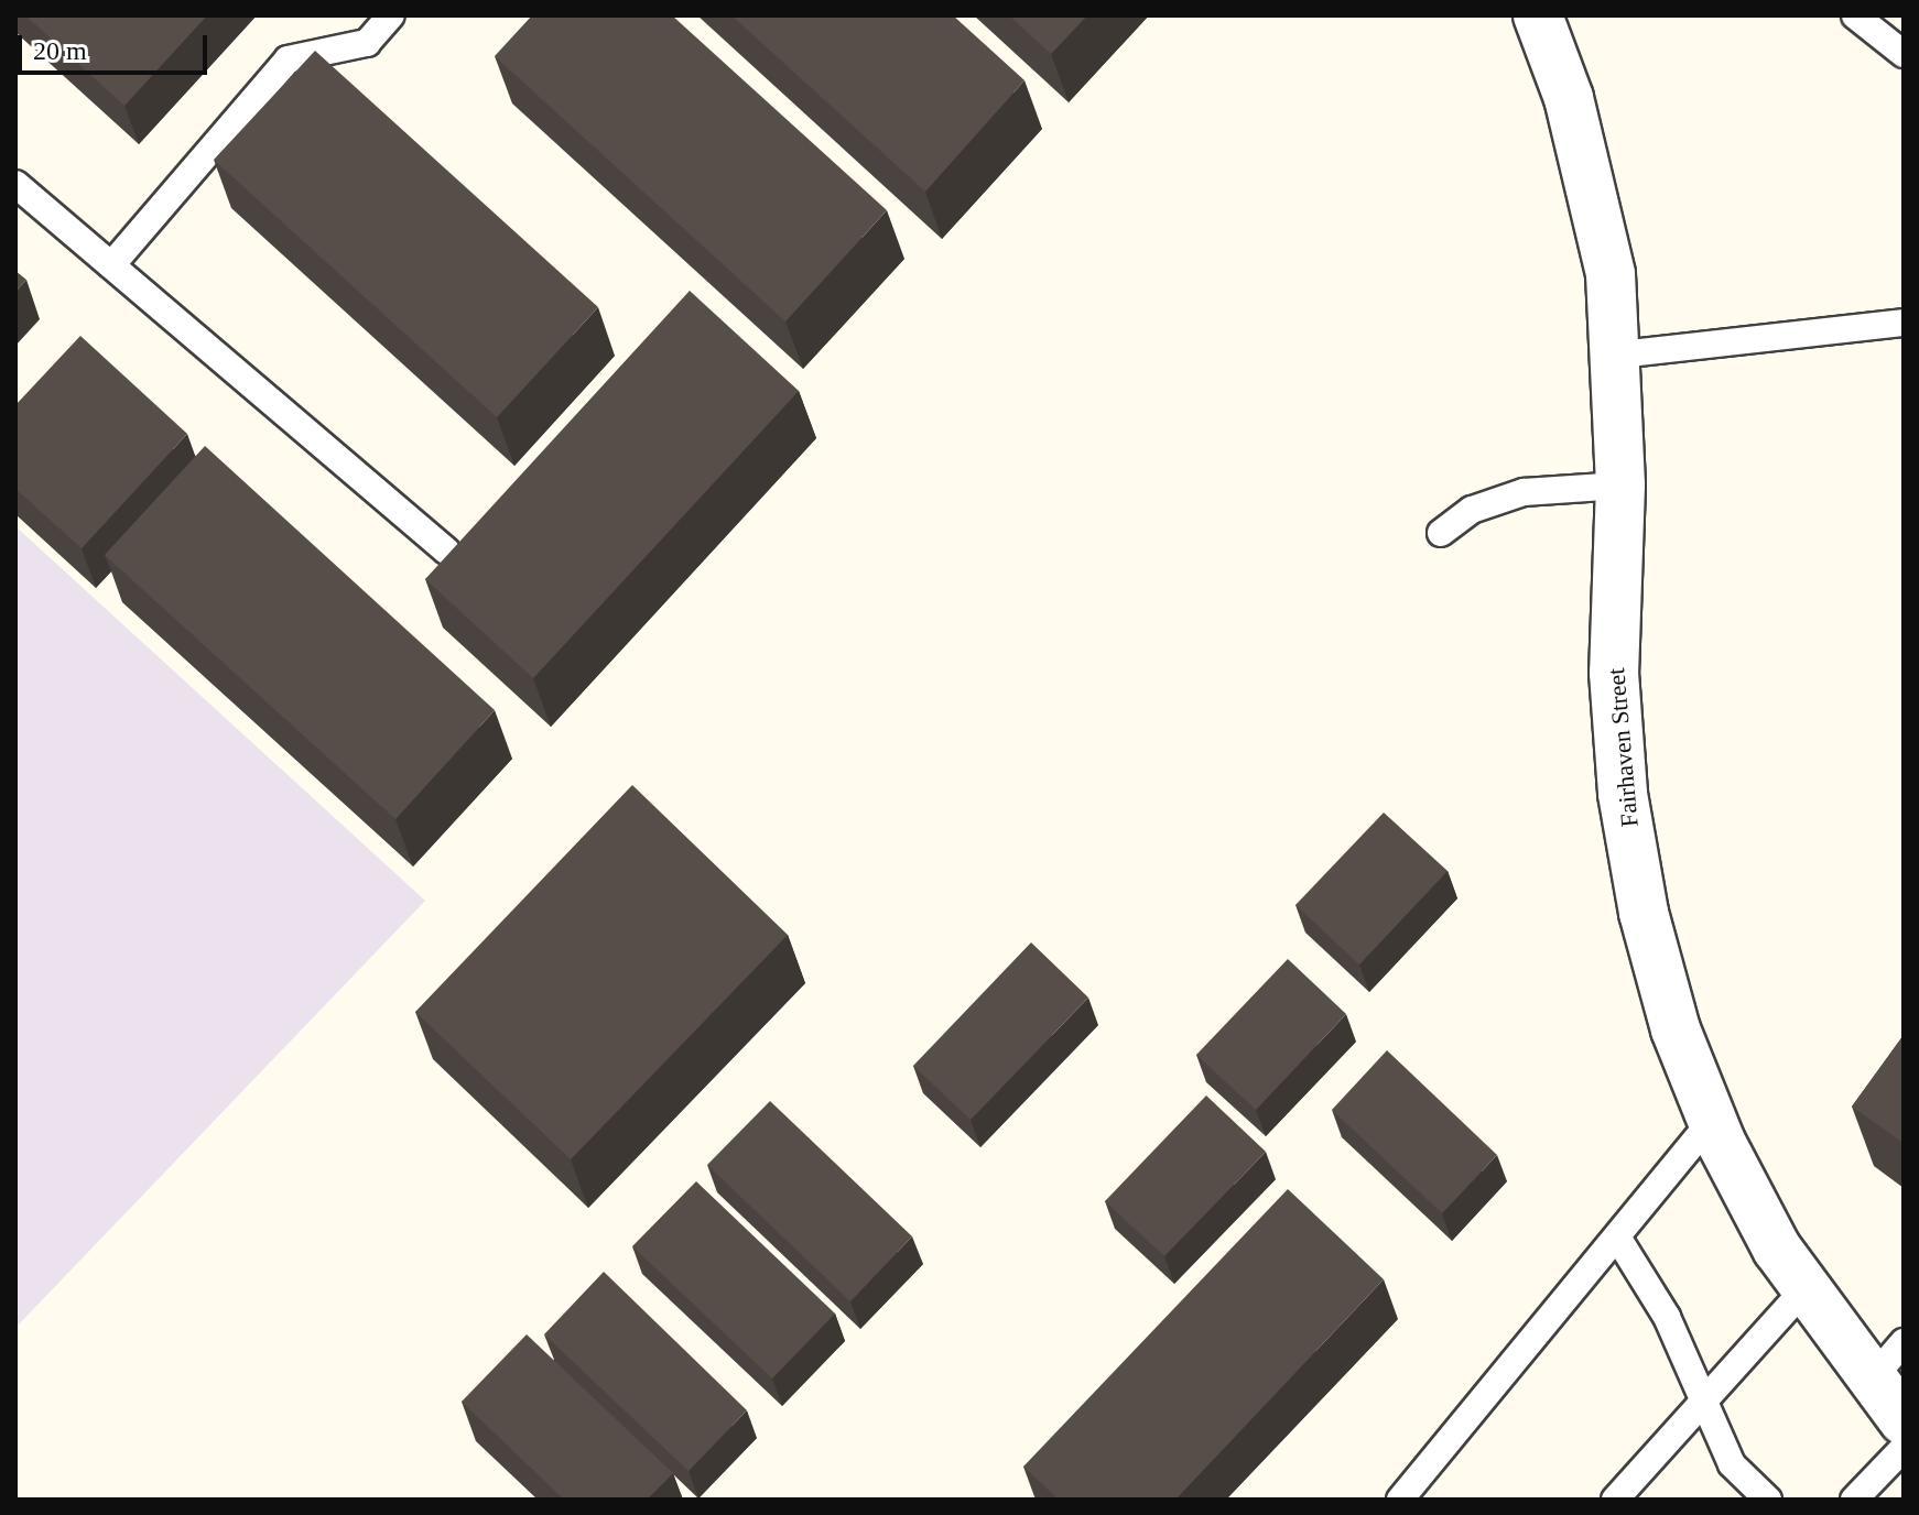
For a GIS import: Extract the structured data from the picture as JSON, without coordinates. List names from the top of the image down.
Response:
{
  "streets": {
    "street": ["Fairhaven Street"]
  },
  "scale_bar": "20 m"
}
